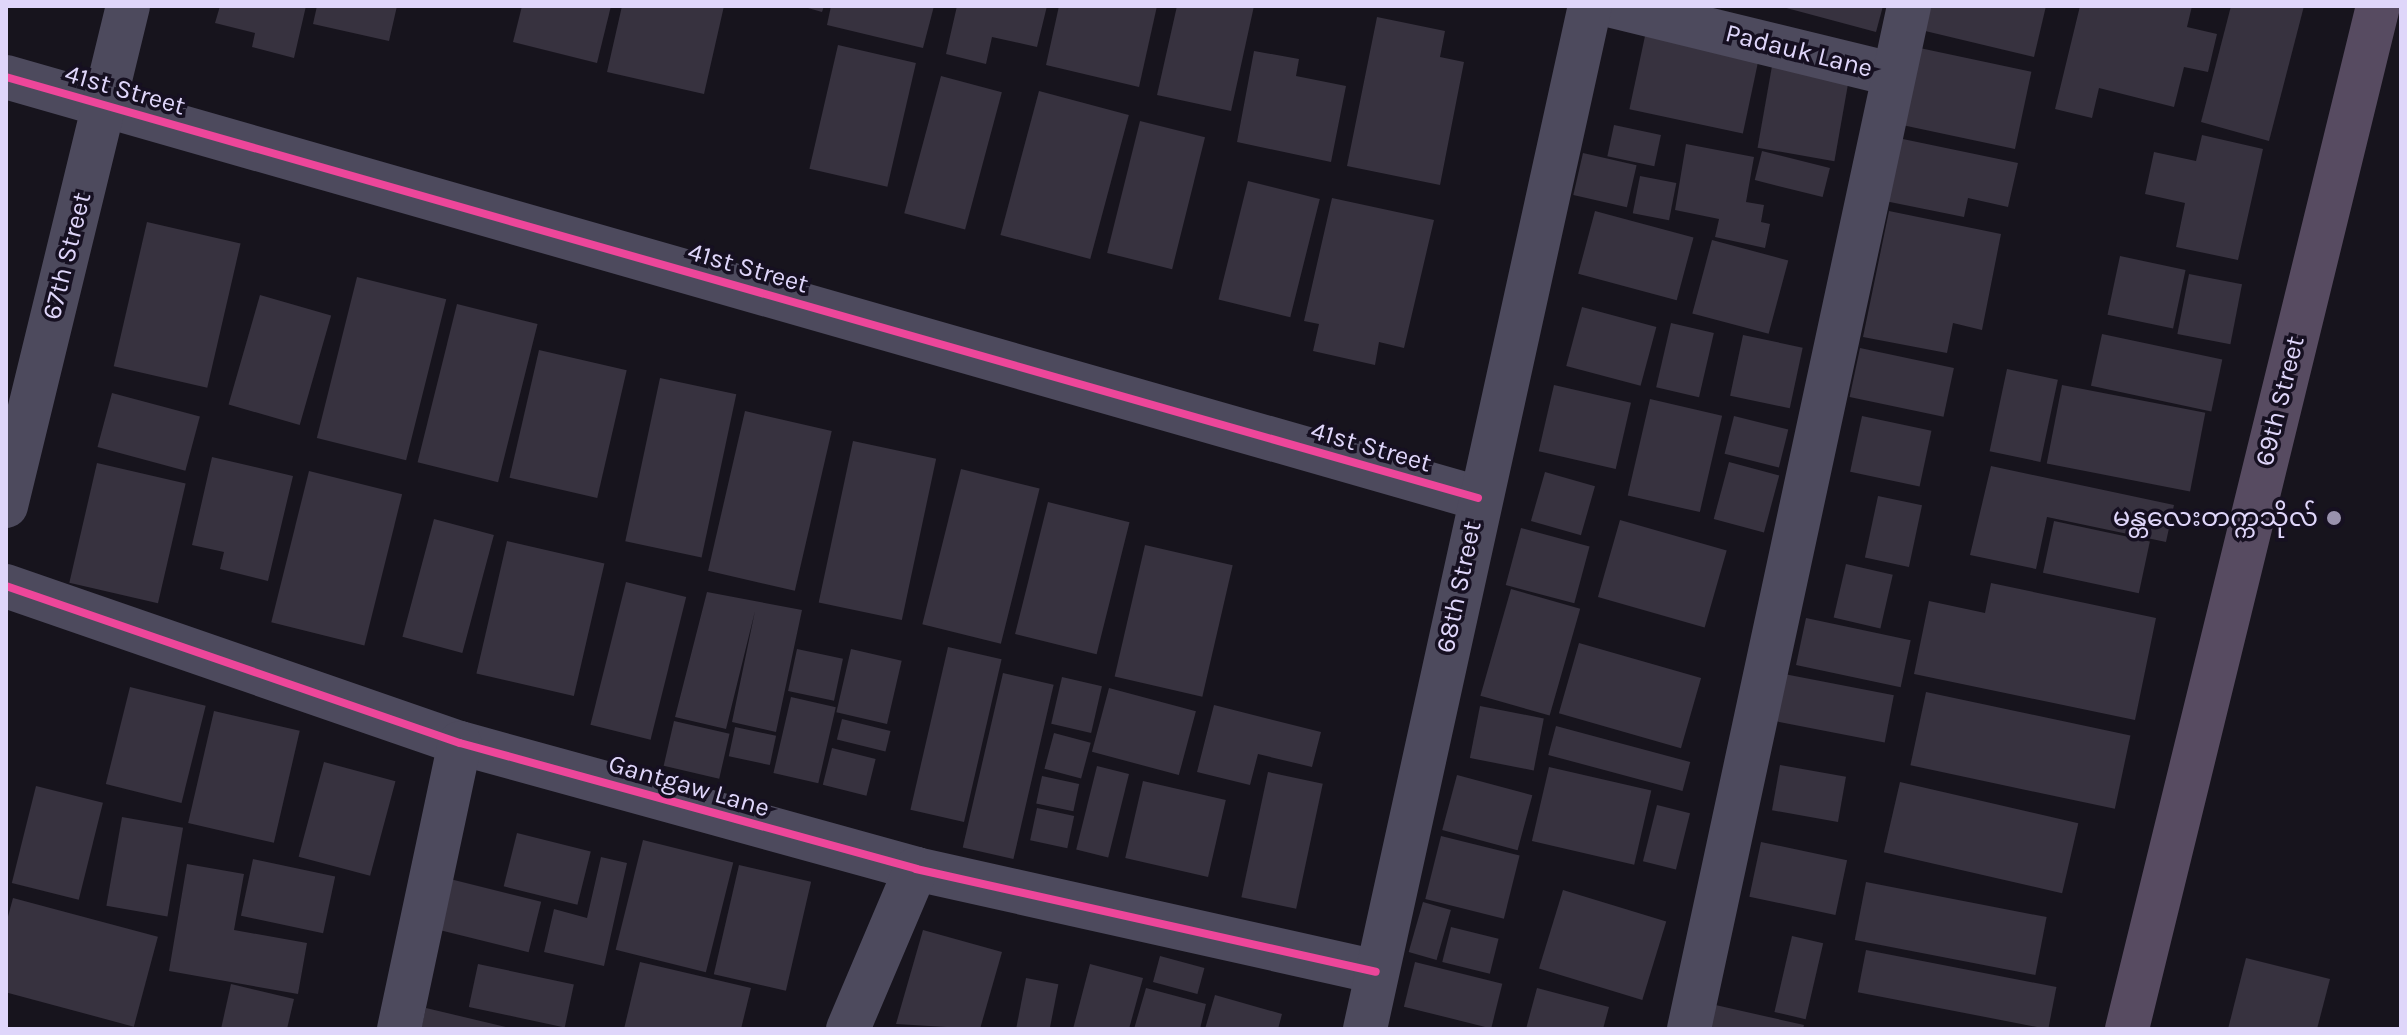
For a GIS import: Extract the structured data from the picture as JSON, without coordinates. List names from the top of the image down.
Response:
{
  "streets": {
    "main road": ["69th Street"],
    "street": [
      "Padauk Lane",
      "41st Street",
      "67th Street",
      "68th Street",
      "Gantgaw Lane"
    ]
  },
  "crossings": [
    ["41st Street", "67th Street"],
    ["41st Street", "68th Street"],
    ["68th Street", "Gantgaw Lane"]
  ],
  "places": ["မန္တလေးတက္ကသိုလ်"]
}
